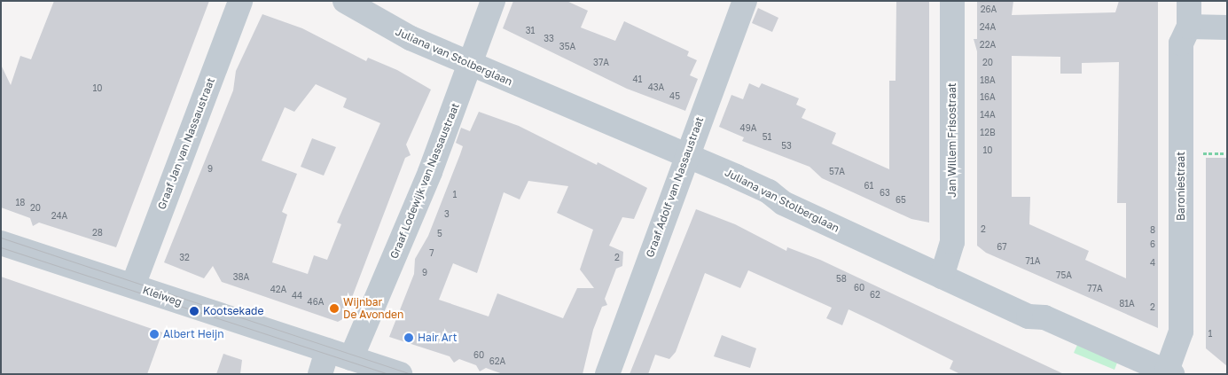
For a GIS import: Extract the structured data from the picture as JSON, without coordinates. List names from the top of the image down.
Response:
{
  "streets": {
    "street": [
      "Juliana van Stolberglaan",
      "Jan Willem Frisostraat",
      "Graaf Jan van Nassaustraat",
      "Graaf Lodewijk van Nassaustraat",
      "Baroniestraat",
      "Graaf Adolf van Nassaustraat",
      "Kleiweg"
    ]
  },
  "crossings": [
    ["Juliana van Stolberglaan", "Jan Willem Frisostraat"],
    ["Juliana van Stolberglaan", "Graaf Lodewijk van Nassaustraat"],
    ["Juliana van Stolberglaan", "Baroniestraat"],
    ["Juliana van Stolberglaan", "Graaf Adolf van Nassaustraat"],
    ["Graaf Jan van Nassaustraat", "Kleiweg"],
    ["Graaf Lodewijk van Nassaustraat", "Kleiweg"]
  ],
  "places": [
    "Wijnbar De Avonden",
    "Kootsekade",
    "Albert Heijn",
    "Hair Art"
  ],
  "house_numbers": [
    "26A",
    "24A",
    "31",
    "33",
    "22A",
    "35A",
    "37A",
    "20",
    "41",
    "18A",
    "43A",
    "10",
    "45",
    "16A",
    "14A",
    "49A",
    "12B",
    "51",
    "53",
    "10",
    "9",
    "57A",
    "61",
    "63",
    "1",
    "65",
    "18",
    "20",
    "3",
    "24A",
    "2",
    "8",
    "28",
    "5",
    "6",
    "67",
    "7",
    "32",
    "2",
    "71A",
    "4",
    "9",
    "75A",
    "38A",
    "58",
    "60",
    "77A",
    "42A",
    "62",
    "44",
    "46A",
    "81A",
    "2",
    "1",
    "60",
    "62A"
  ]
}
